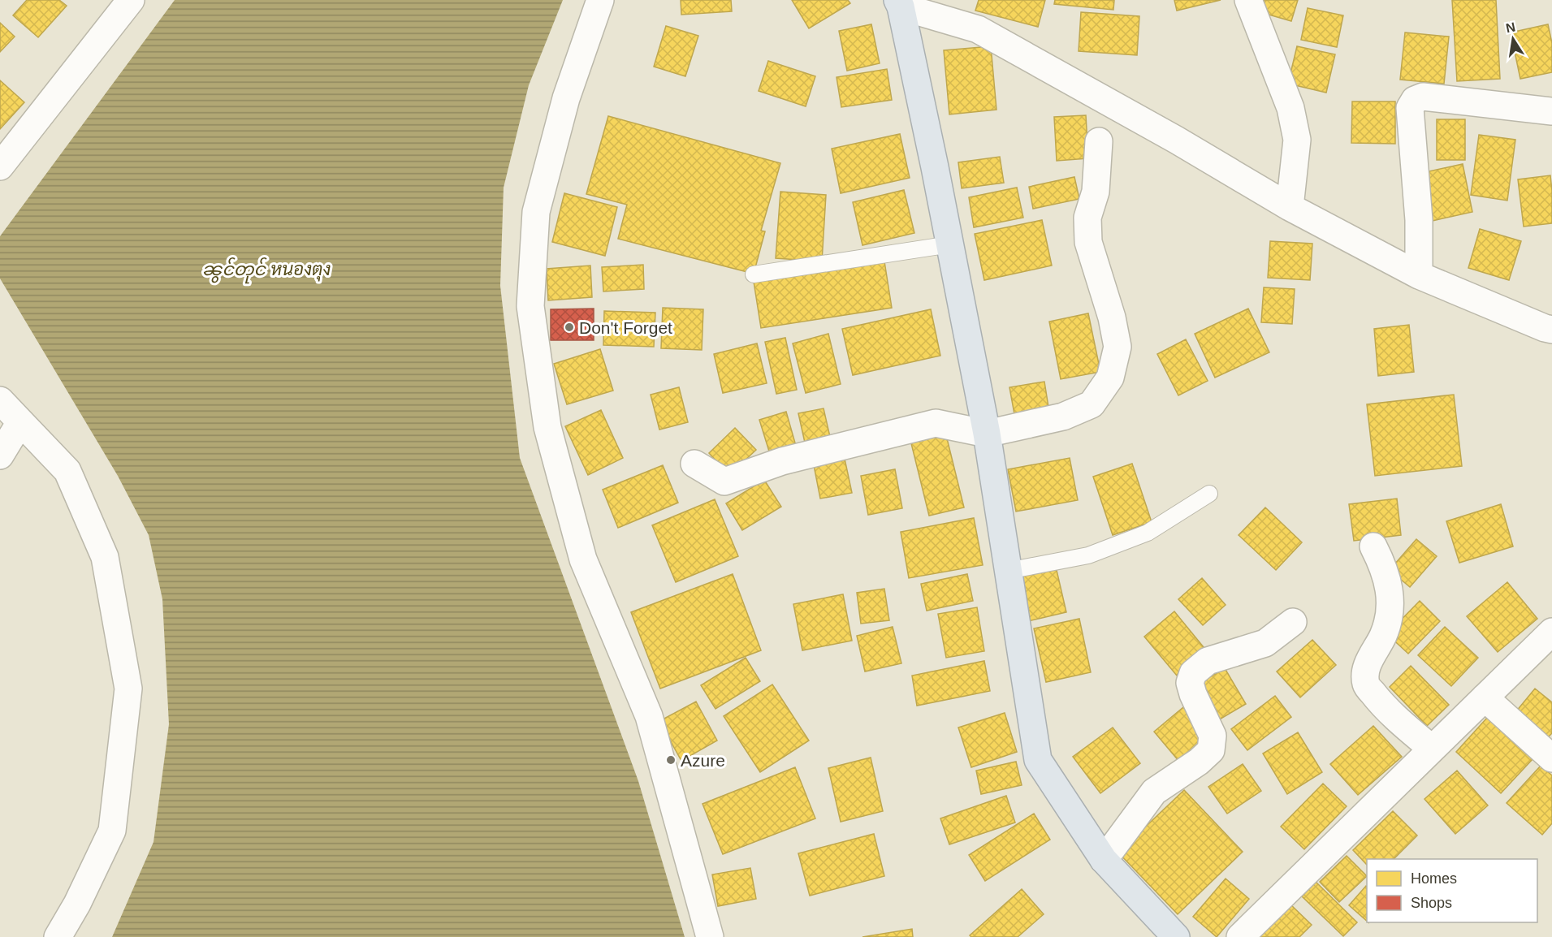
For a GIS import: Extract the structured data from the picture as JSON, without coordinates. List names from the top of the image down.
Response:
{
  "water": ["ၼွင်တုင် หนองตุง"],
  "places": ["Don't Forget", "Azure"],
  "legend": ["Homes", "Shops"],
  "north": "top"
}
